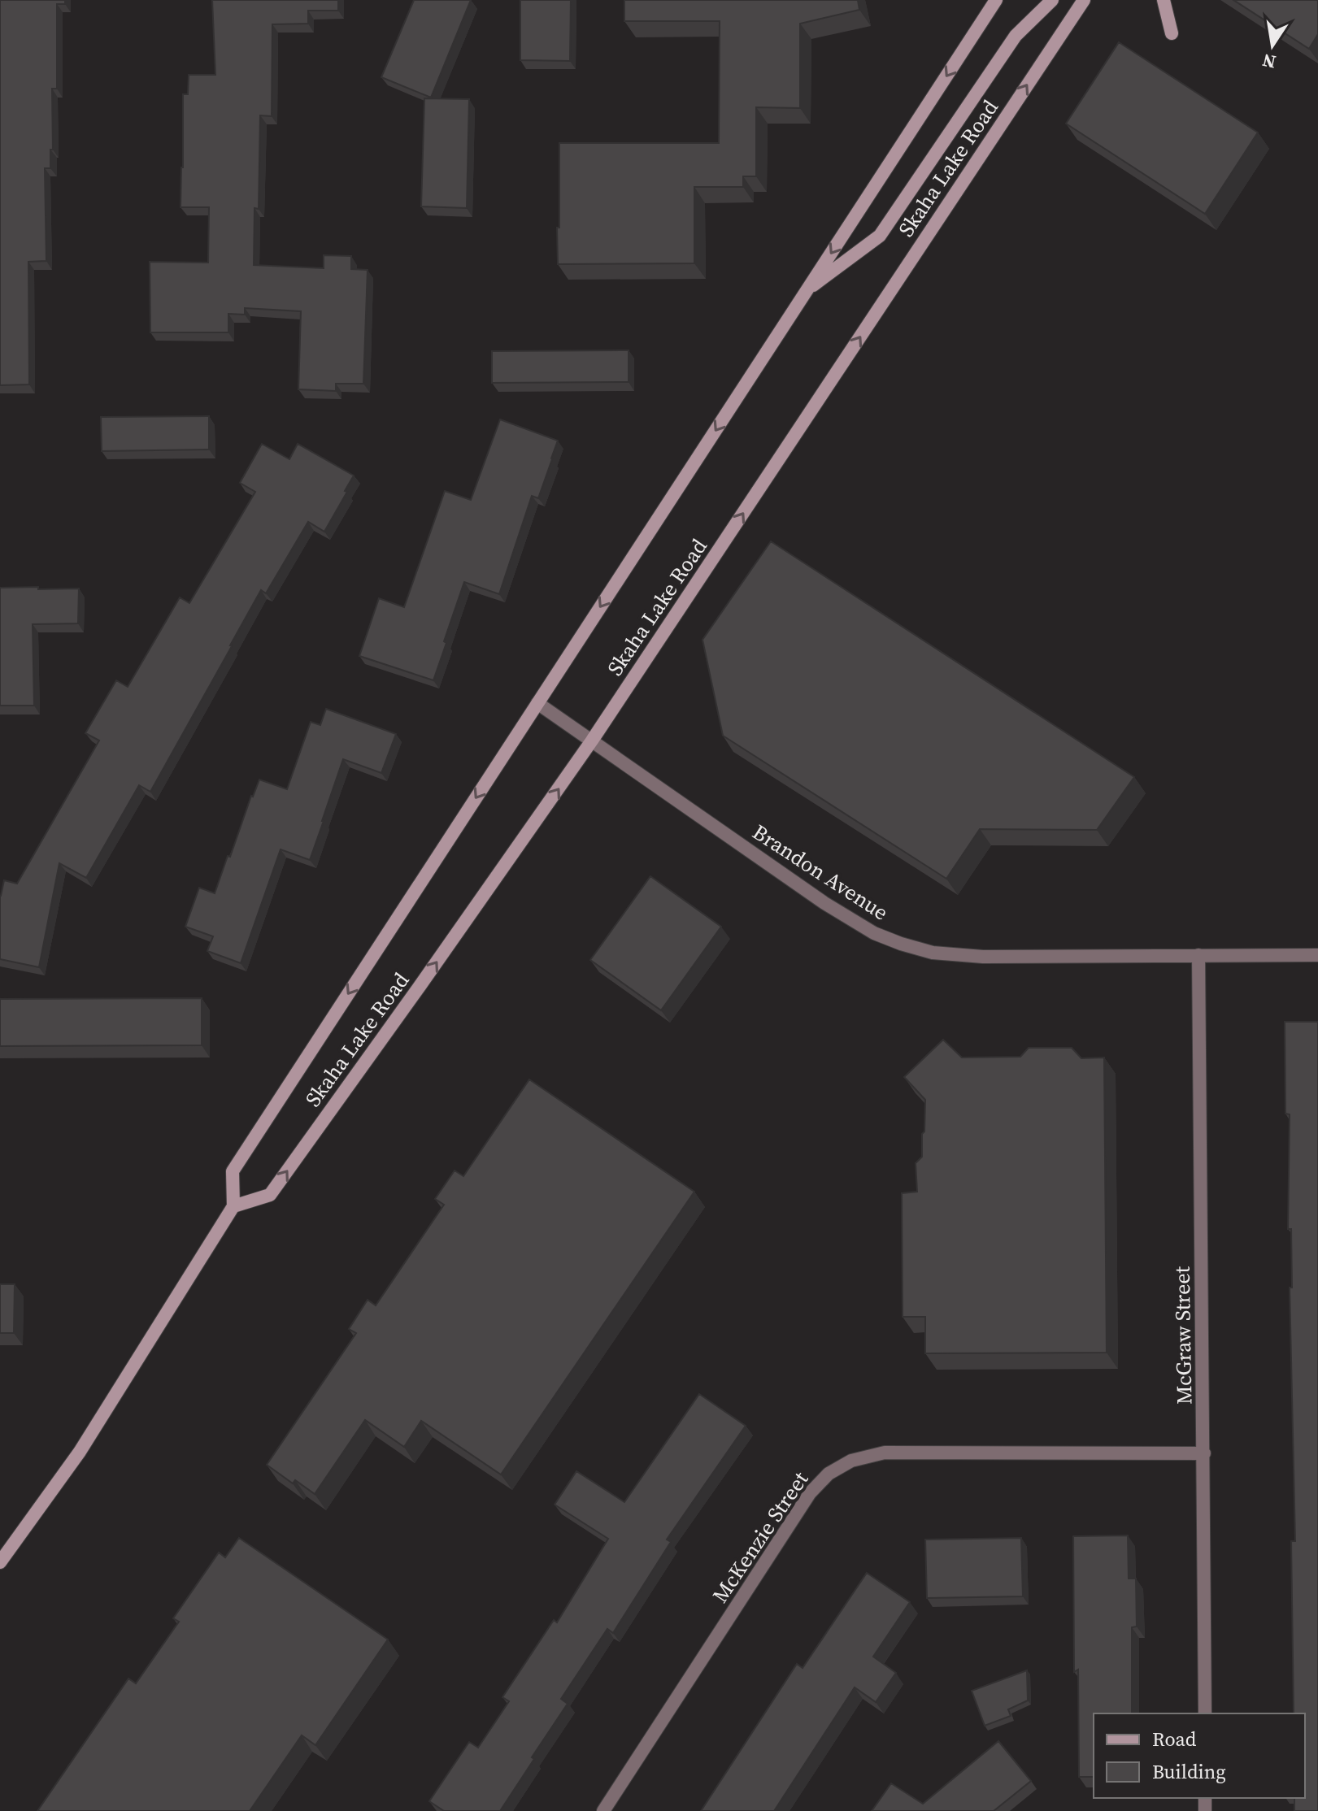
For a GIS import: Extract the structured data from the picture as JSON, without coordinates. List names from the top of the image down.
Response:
{
  "streets": {
    "main road": ["Skaha Lake Road"],
    "street": ["Brandon Avenue", "McGraw Street", "McKenzie Street"]
  },
  "crossings": [
    ["Skaha Lake Road", "Brandon Avenue"],
    ["Brandon Avenue", "McGraw Street"],
    ["McGraw Street", "McKenzie Street"]
  ],
  "legend": ["Road", "Building"],
  "north": "bottom"
}
